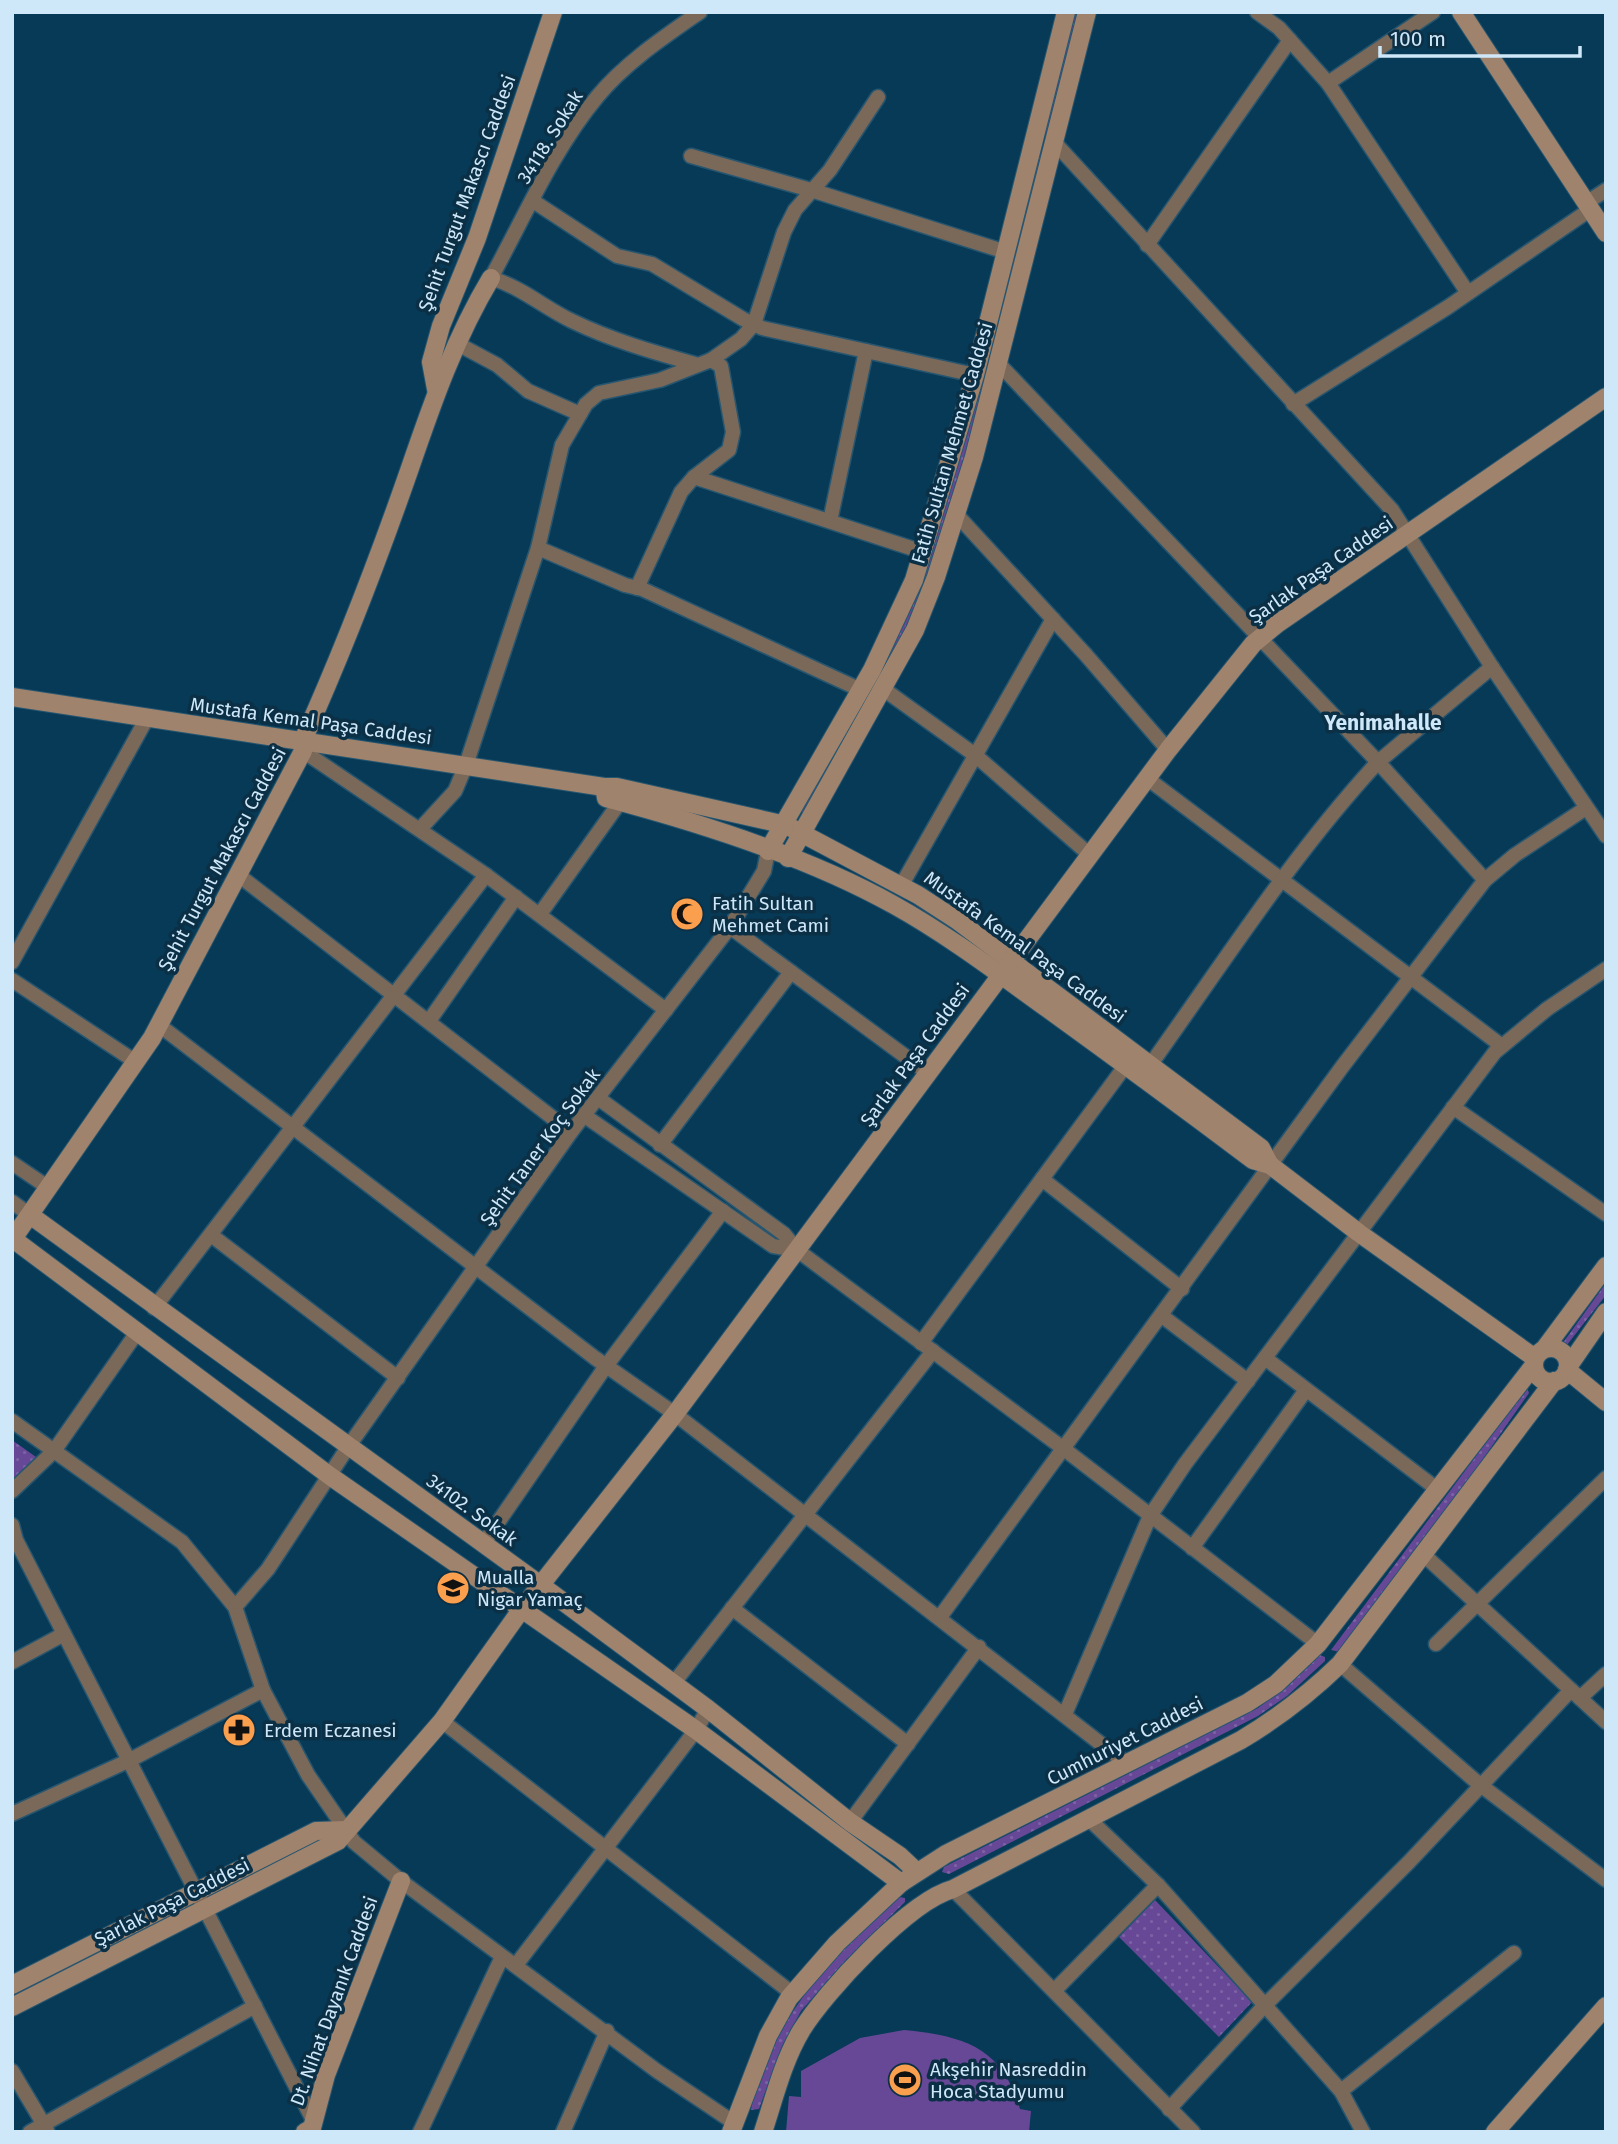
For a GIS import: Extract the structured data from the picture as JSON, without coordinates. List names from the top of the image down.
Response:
{
  "streets": {
    "street": [
      "34118. Sokak",
      "Şehit Turgut Makascı Caddesi",
      "Fatih Sultan Mehmet Caddesi",
      "Şarlak Paşa Caddesi",
      "Mustafa Kemal Paşa Caddesi",
      "Şehit Taner Koç Sokak",
      "34102. Sokak",
      "Cumhuriyet Caddesi",
      "Dt. Nihat Dayanık Caddesi"
    ]
  },
  "crossings": [
    ["34118. Sokak", "Şehit Turgut Makascı Caddesi"],
    ["Şehit Turgut Makascı Caddesi", "Mustafa Kemal Paşa Caddesi"],
    ["Şehit Turgut Makascı Caddesi", "34102. Sokak"],
    ["Fatih Sultan Mehmet Caddesi", "Mustafa Kemal Paşa Caddesi"],
    ["Fatih Sultan Mehmet Caddesi", "Şehit Taner Koç Sokak"],
    ["Şarlak Paşa Caddesi", "Mustafa Kemal Paşa Caddesi"],
    ["Şarlak Paşa Caddesi", "34102. Sokak"],
    ["Mustafa Kemal Paşa Caddesi", "Şehit Taner Koç Sokak"],
    ["Mustafa Kemal Paşa Caddesi", "Cumhuriyet Caddesi"],
    ["Şehit Taner Koç Sokak", "34102. Sokak"],
    ["34102. Sokak", "Cumhuriyet Caddesi"]
  ],
  "districts": ["Yenimahalle"],
  "places": {
    "mosque": ["Fatih Sultan Mehmet Cami"],
    "school or university": ["Mualla Nigar Yamaç"],
    "pharmacy": ["Erdem Eczanesi"],
    "sports": ["Akşehir Nasreddin Hoca Stadyumu"]
  },
  "scale_bar": "100 m"
}
